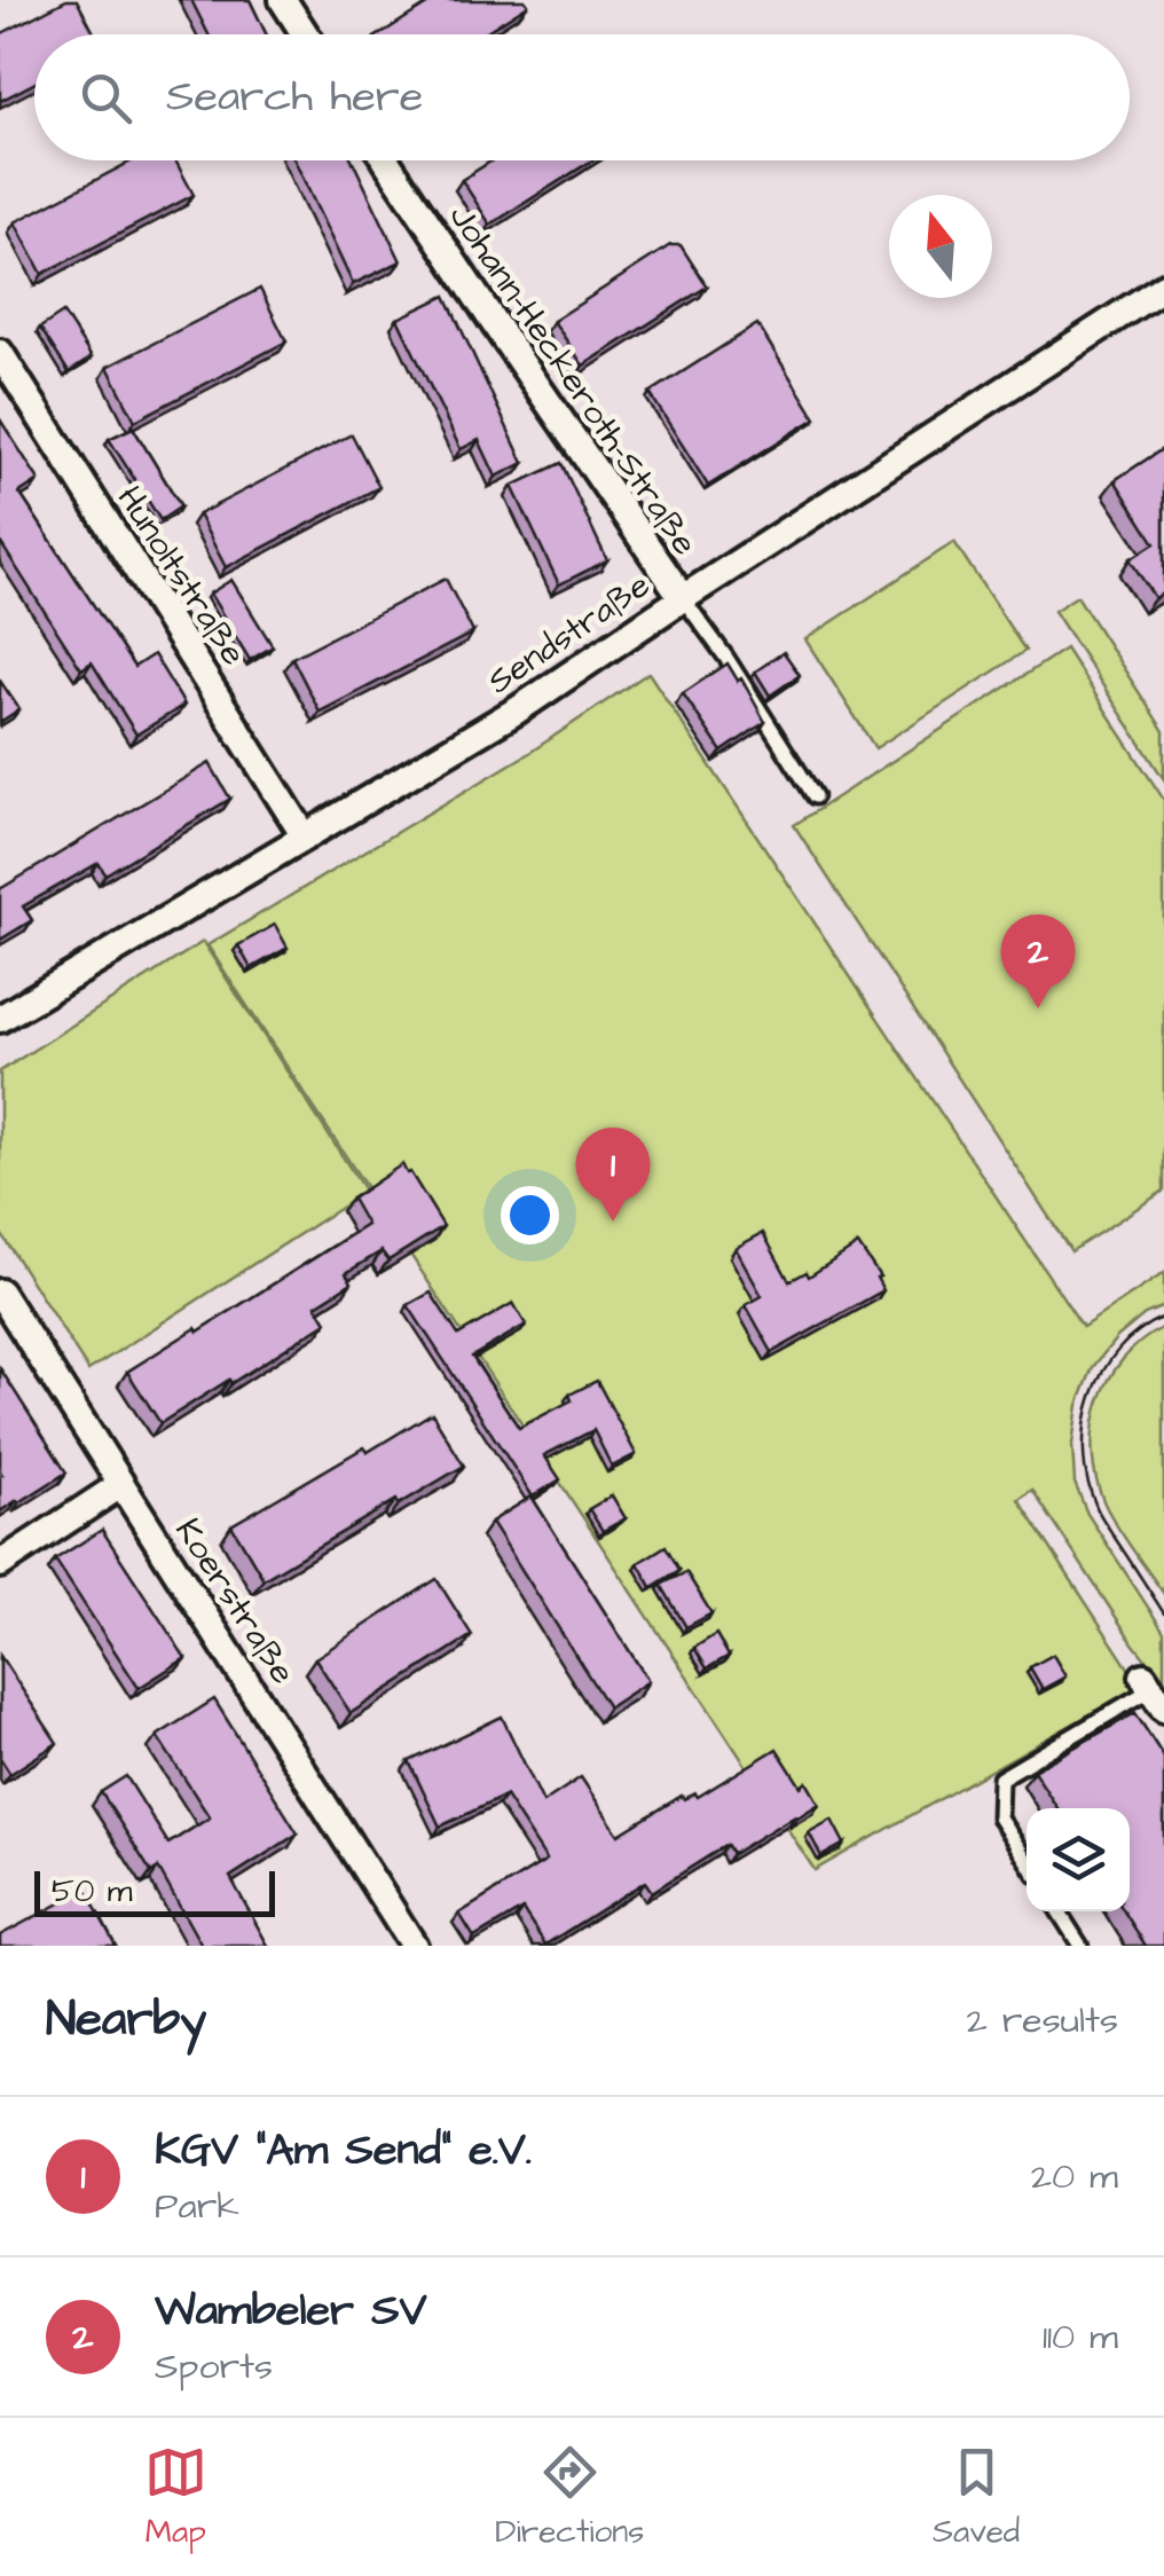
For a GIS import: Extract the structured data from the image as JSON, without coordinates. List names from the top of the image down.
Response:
{
  "streets": {
    "street": [
      "Johann-Heckeroth-Straße",
      "Hunoltstraße",
      "Sendstraße",
      "Koerstraße"
    ]
  },
  "crossings": [
    ["Johann-Heckeroth-Straße", "Sendstraße"],
    ["Hunoltstraße", "Sendstraße"]
  ],
  "scale_bar": "50 m",
  "north": "top",
  "page": {
    "search": "Search here",
    "pins": ["2", "1"],
    "scale": "50 m",
    "heading": ["Nearby", "2 results"],
    "list": [
      {
        "mark": "1",
        "name": "KGV \"Am Send\" e.V.",
        "note": "Park",
        "value": "20 m"
      },
      {
        "mark": "2",
        "name": "Wambeler SV",
        "note": "Sports",
        "value": "110 m"
      }
    ],
    "nav": ["Map", "Directions", "Saved"]
  }
}
